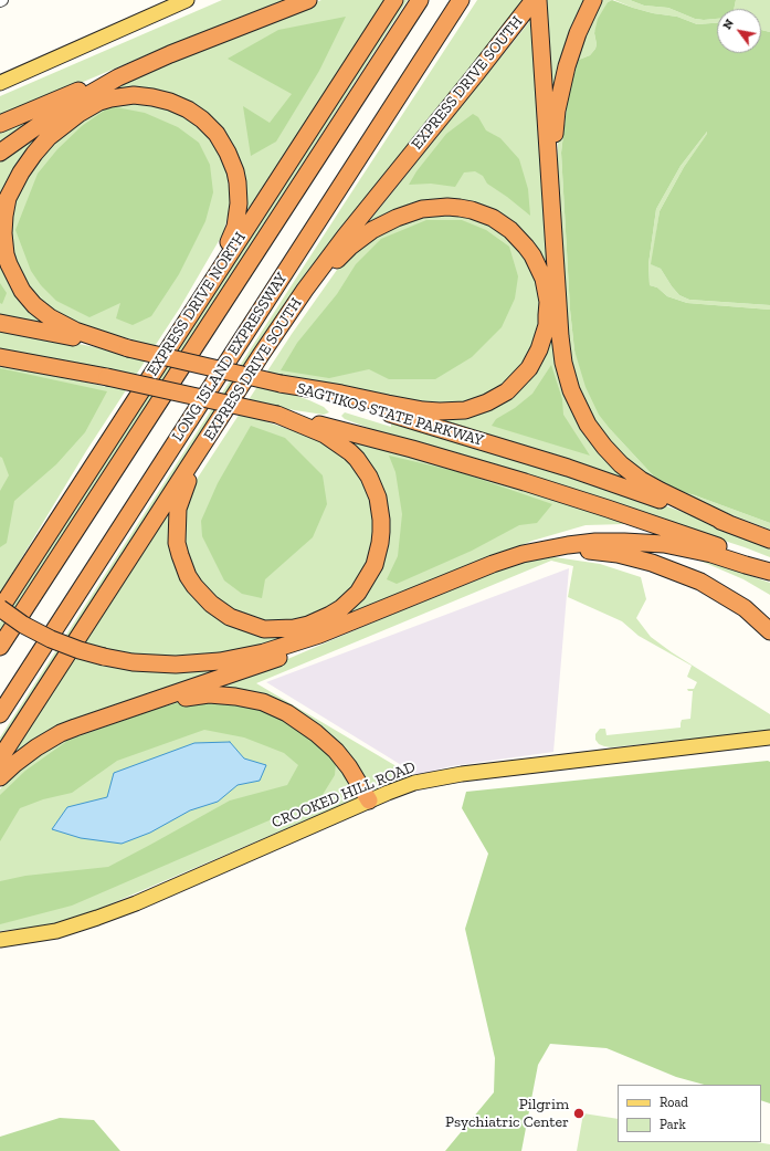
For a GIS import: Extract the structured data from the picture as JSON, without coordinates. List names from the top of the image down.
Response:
{
  "streets": {
    "highway": [
      "EXPRESS DRIVE SOUTH",
      "EXPRESS DRIVE NORTH",
      "LONG ISLAND EXPRESSWAY",
      "SAGTIKOS STATE PARKWAY"
    ],
    "main road": ["CROOKED HILL ROAD"]
  },
  "places": ["Pilgrim Psychiatric Center"],
  "legend": ["Road", "Park"],
  "north": "top left"
}
